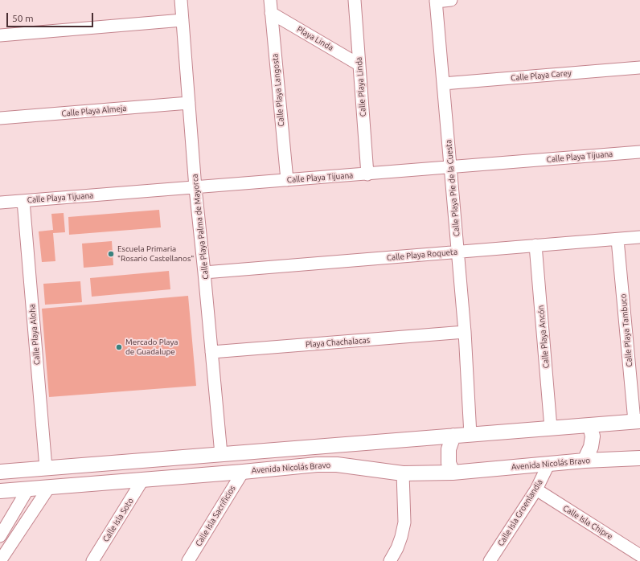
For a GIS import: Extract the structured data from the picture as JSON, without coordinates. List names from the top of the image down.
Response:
{
  "streets": {
    "street": [
      "Playa Linda",
      "Calle Playa Carey",
      "Calle Playa Linda",
      "Calle Playa Langosta",
      "Calle Playa Almeja",
      "Calle Playa Tijuana",
      "Calle Playa Pie de la Cuesta",
      "Calle Playa Palma de Mayorca",
      "Calle Playa Roqueta",
      "Calle Playa Tambuco",
      "Calle Playa Aloha",
      "Calle Playa Ancón",
      "Playa Chachalacas",
      "Avenida Nicolás Bravo",
      "Calle Isla Groenlandia",
      "Calle Isla Sacrificios",
      "Calle Isla Soto",
      "Calle Isla Chipre"
    ]
  },
  "crossings": [
    ["Playa Linda", "Calle Playa Linda"],
    ["Playa Linda", "Calle Playa Langosta"],
    ["Calle Playa Carey", "Calle Playa Pie de la Cuesta"],
    ["Calle Playa Linda", "Calle Playa Tijuana"],
    ["Calle Playa Langosta", "Calle Playa Tijuana"],
    ["Calle Playa Almeja", "Calle Playa Palma de Mayorca"],
    ["Calle Playa Tijuana", "Calle Playa Pie de la Cuesta"],
    ["Calle Playa Tijuana", "Calle Playa Palma de Mayorca"],
    ["Calle Playa Tijuana", "Calle Playa Aloha"],
    ["Calle Playa Pie de la Cuesta", "Calle Playa Roqueta"],
    ["Calle Playa Pie de la Cuesta", "Playa Chachalacas"],
    ["Calle Playa Palma de Mayorca", "Calle Playa Roqueta"],
    ["Calle Playa Palma de Mayorca", "Playa Chachalacas"],
    ["Calle Playa Roqueta", "Calle Playa Tambuco"],
    ["Calle Playa Roqueta", "Calle Playa Ancón"],
    ["Avenida Nicolás Bravo", "Calle Isla Groenlandia"],
    ["Avenida Nicolás Bravo", "Calle Isla Sacrificios"],
    ["Avenida Nicolás Bravo", "Calle Isla Soto"],
    ["Calle Isla Groenlandia", "Calle Isla Chipre"]
  ],
  "places": ["Escuela Primaria \"Rosario Castellanos\"", "Mercado Playa de Guadalupe"],
  "scale_bar": "50 m"
}
